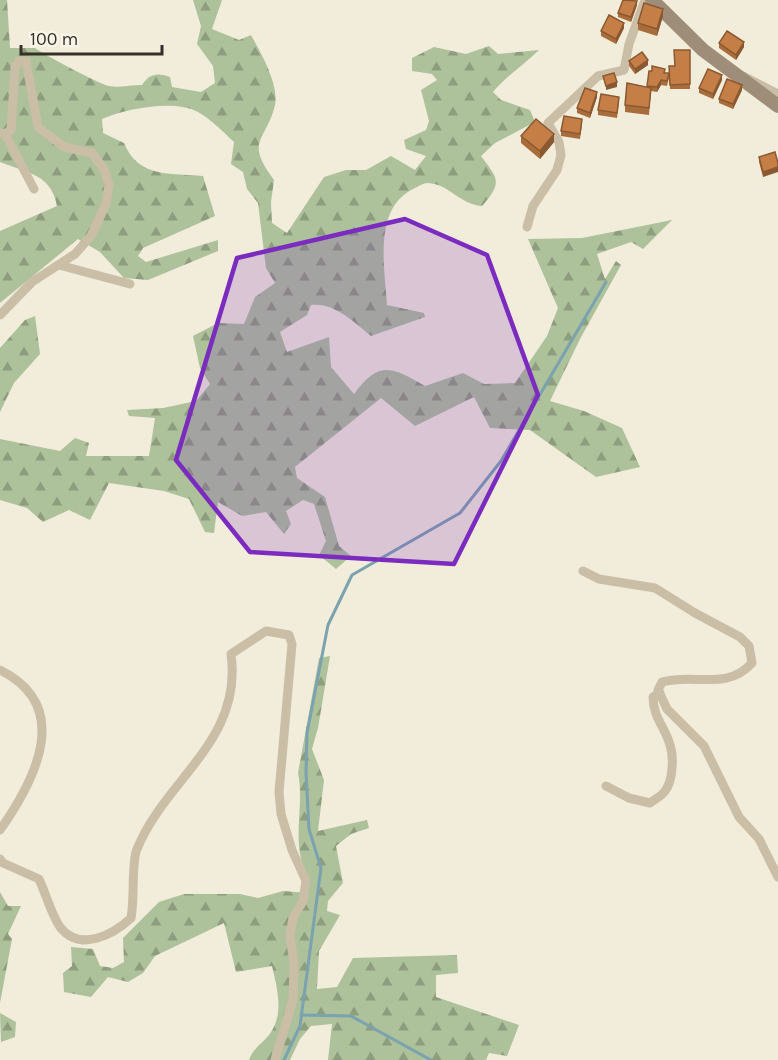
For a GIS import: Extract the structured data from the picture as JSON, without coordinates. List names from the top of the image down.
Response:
{
  "scale_bar": "100 m"
}
